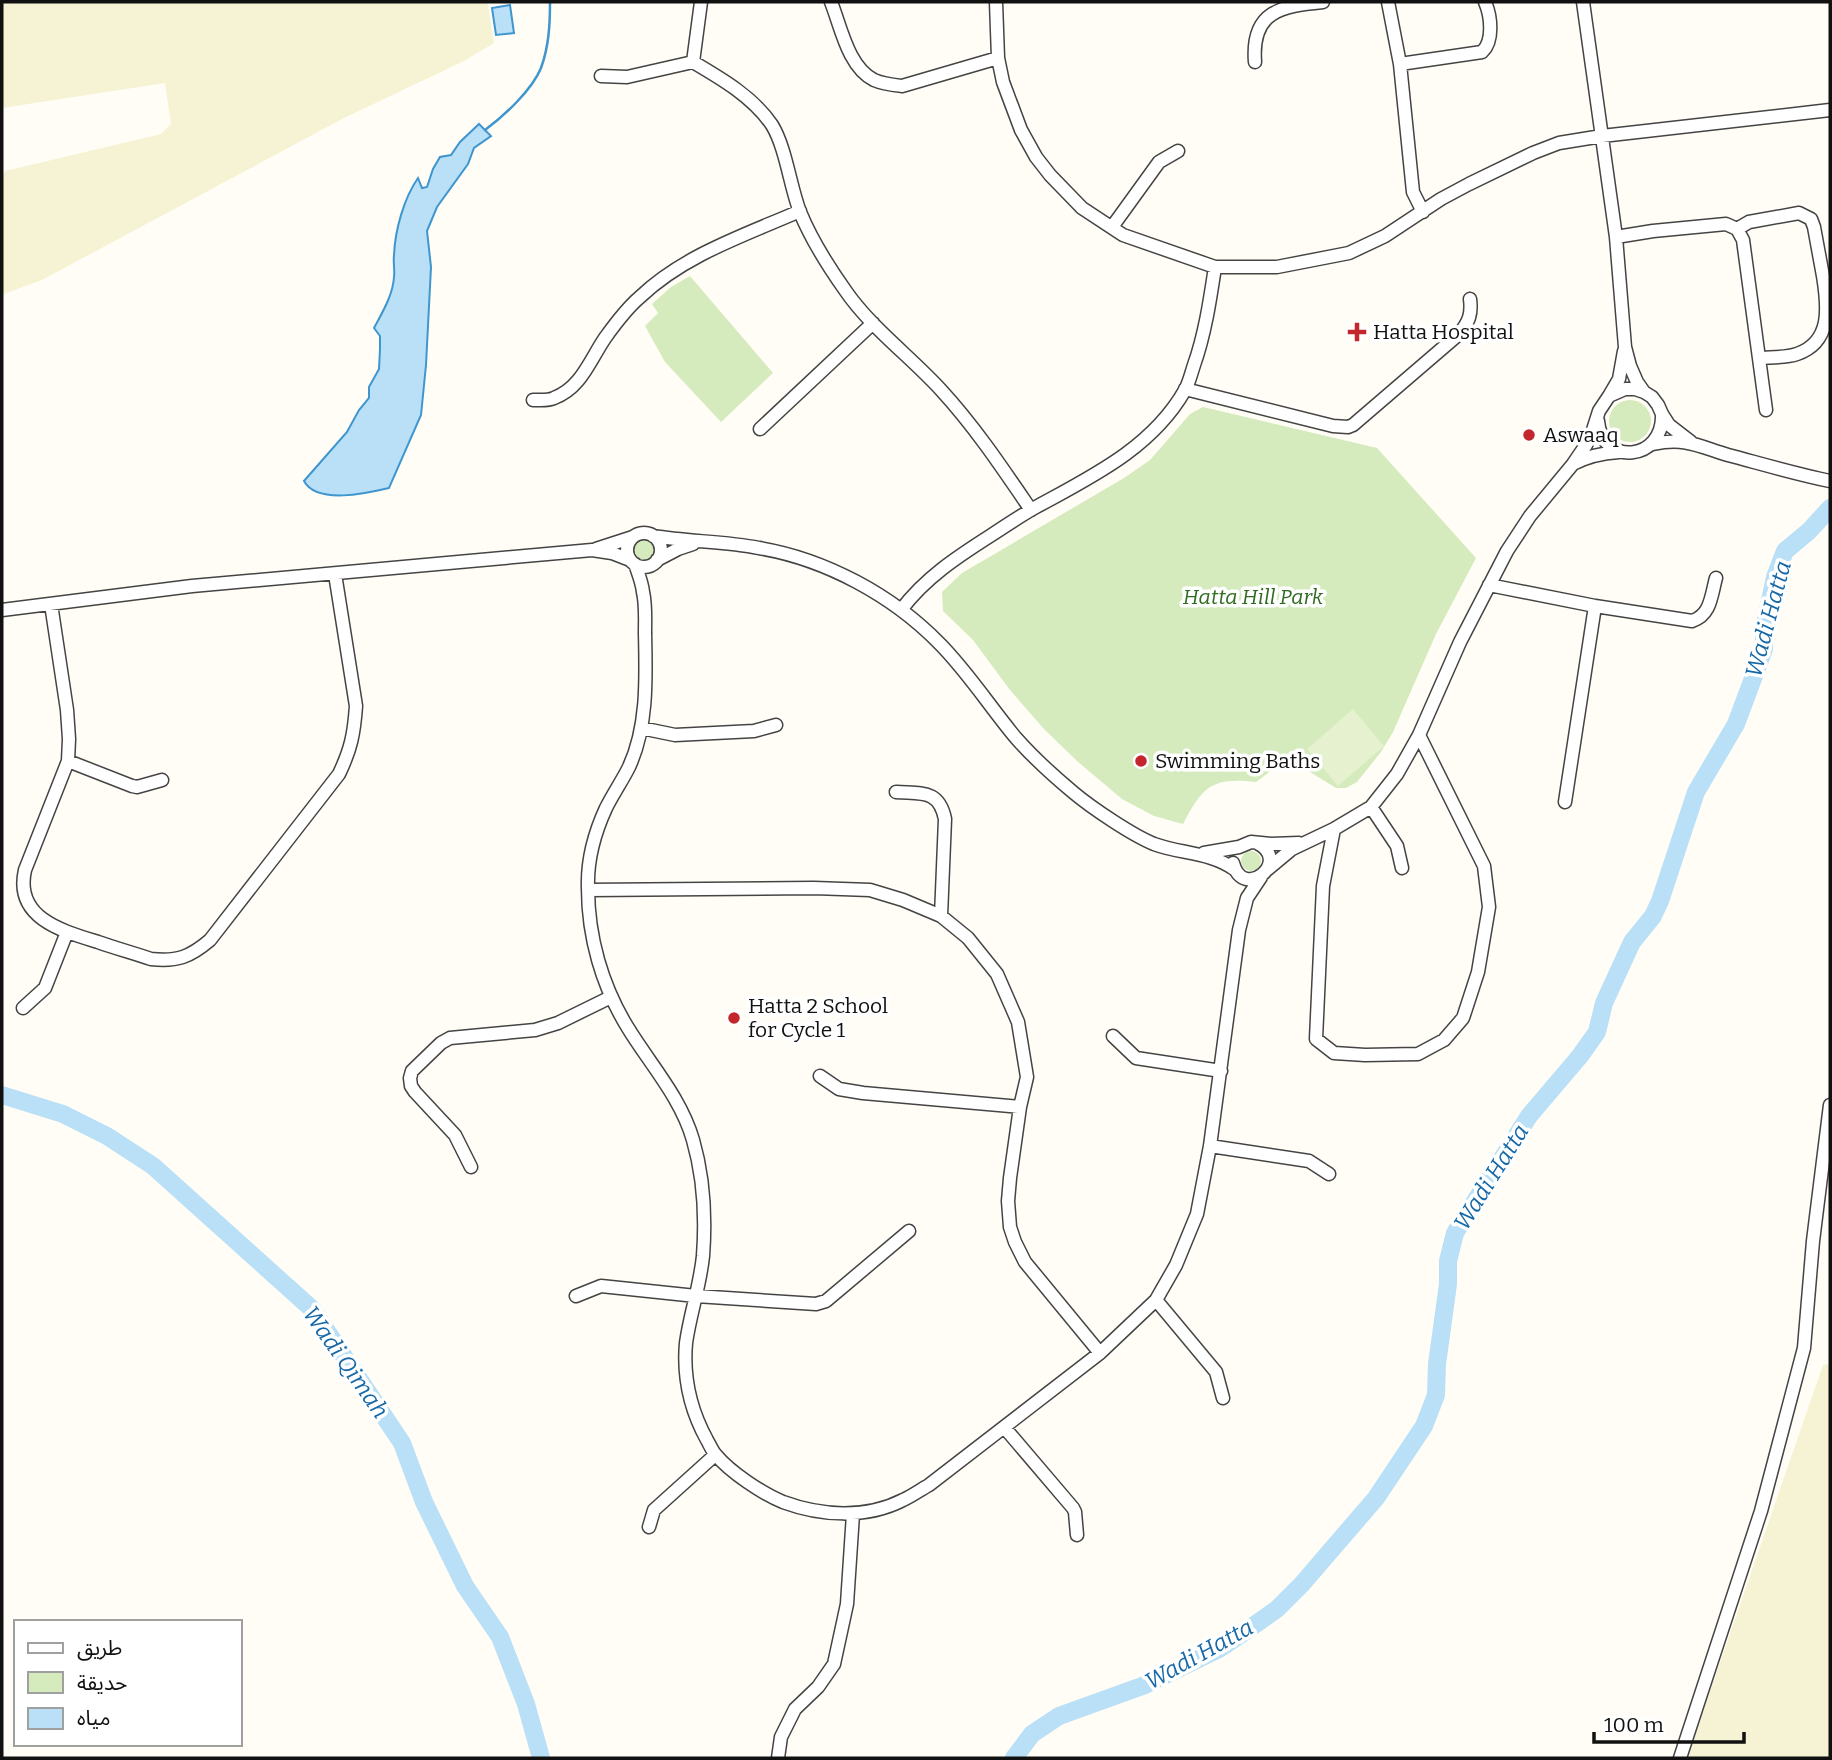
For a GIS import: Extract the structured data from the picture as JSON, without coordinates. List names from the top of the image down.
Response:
{
  "water": ["Wadi Hatta", "Wadi Qimah"],
  "parks": ["Hatta Hill Park"],
  "places": {
    "health": ["Hatta Hospital"],
    "other": ["Aswaaq", "Swimming Baths", "Hatta 2 School for Cycle 1"]
  },
  "legend": ["طريق", "حديقة", "مياه"],
  "scale_bar": "100 m"
}
